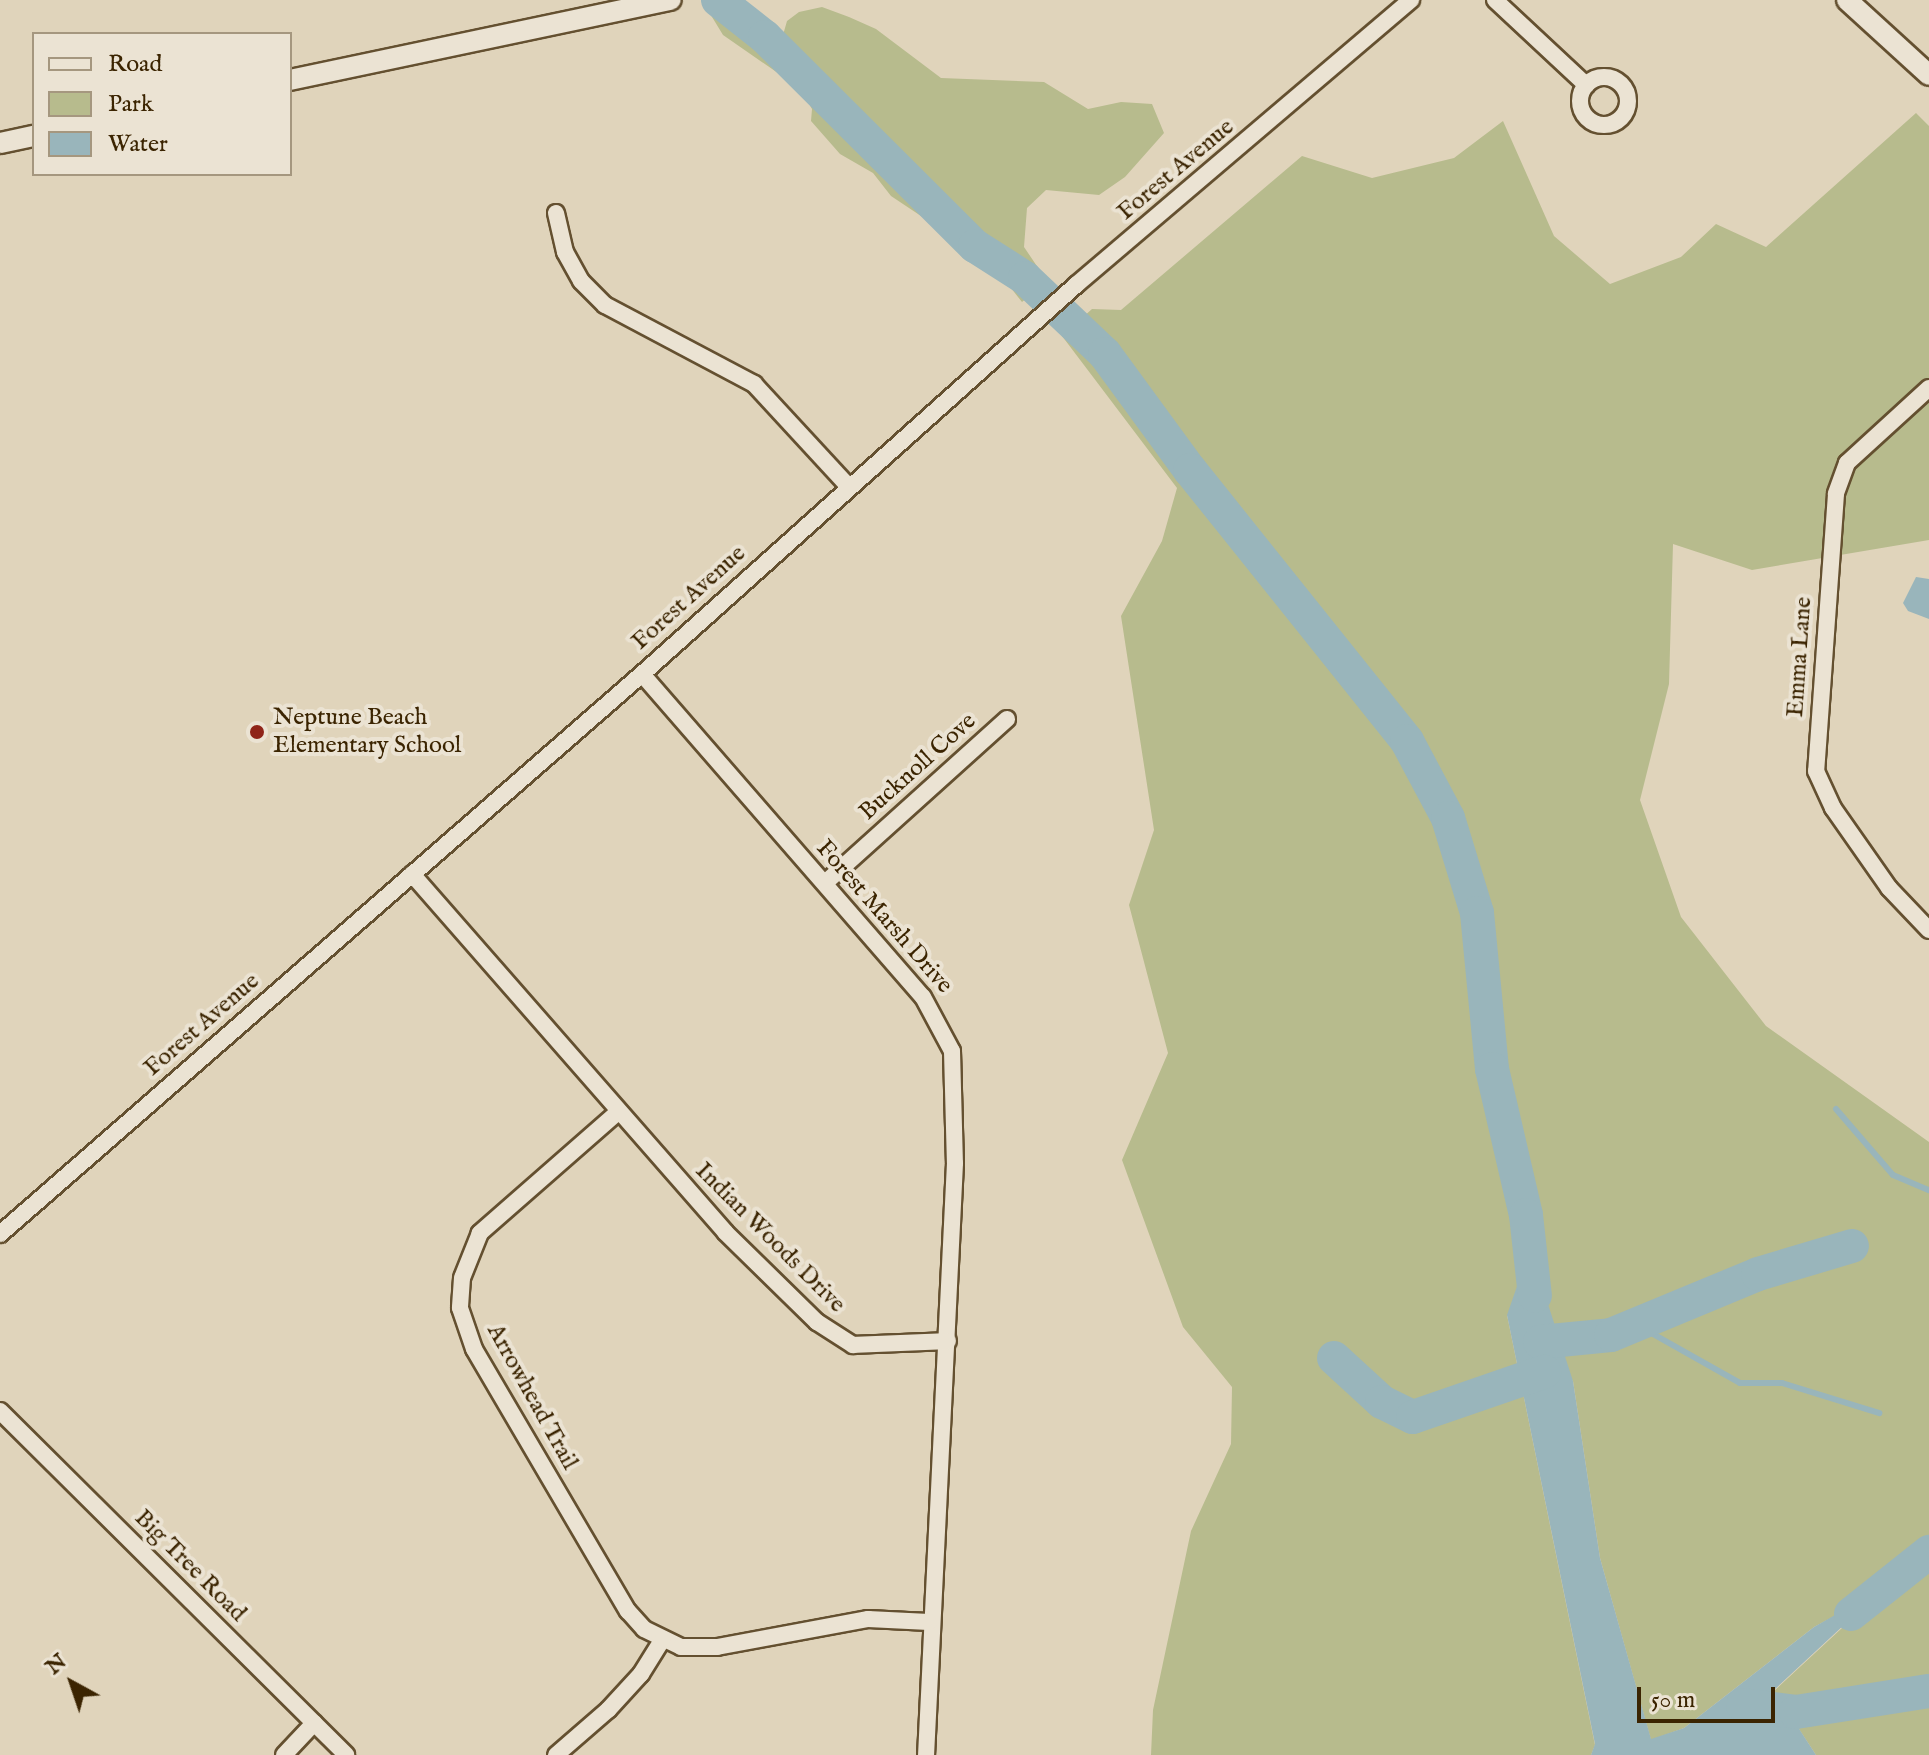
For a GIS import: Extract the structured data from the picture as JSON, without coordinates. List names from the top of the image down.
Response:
{
  "streets": {
    "street": [
      "Forest Avenue",
      "Emma Lane",
      "Bucknoll Cove",
      "Forest Marsh Drive",
      "Indian Woods Drive",
      "Arrowhead Trail",
      "Big Tree Road"
    ]
  },
  "crossings": [
    ["Forest Avenue", "Forest Marsh Drive"],
    ["Forest Avenue", "Indian Woods Drive"],
    ["Bucknoll Cove", "Forest Marsh Drive"],
    ["Forest Marsh Drive", "Indian Woods Drive"],
    ["Indian Woods Drive", "Arrowhead Trail"]
  ],
  "places": ["Neptune Beach Elementary School"],
  "legend": ["Road", "Park", "Water"],
  "scale_bar": "50 m",
  "north": "top left"
}
